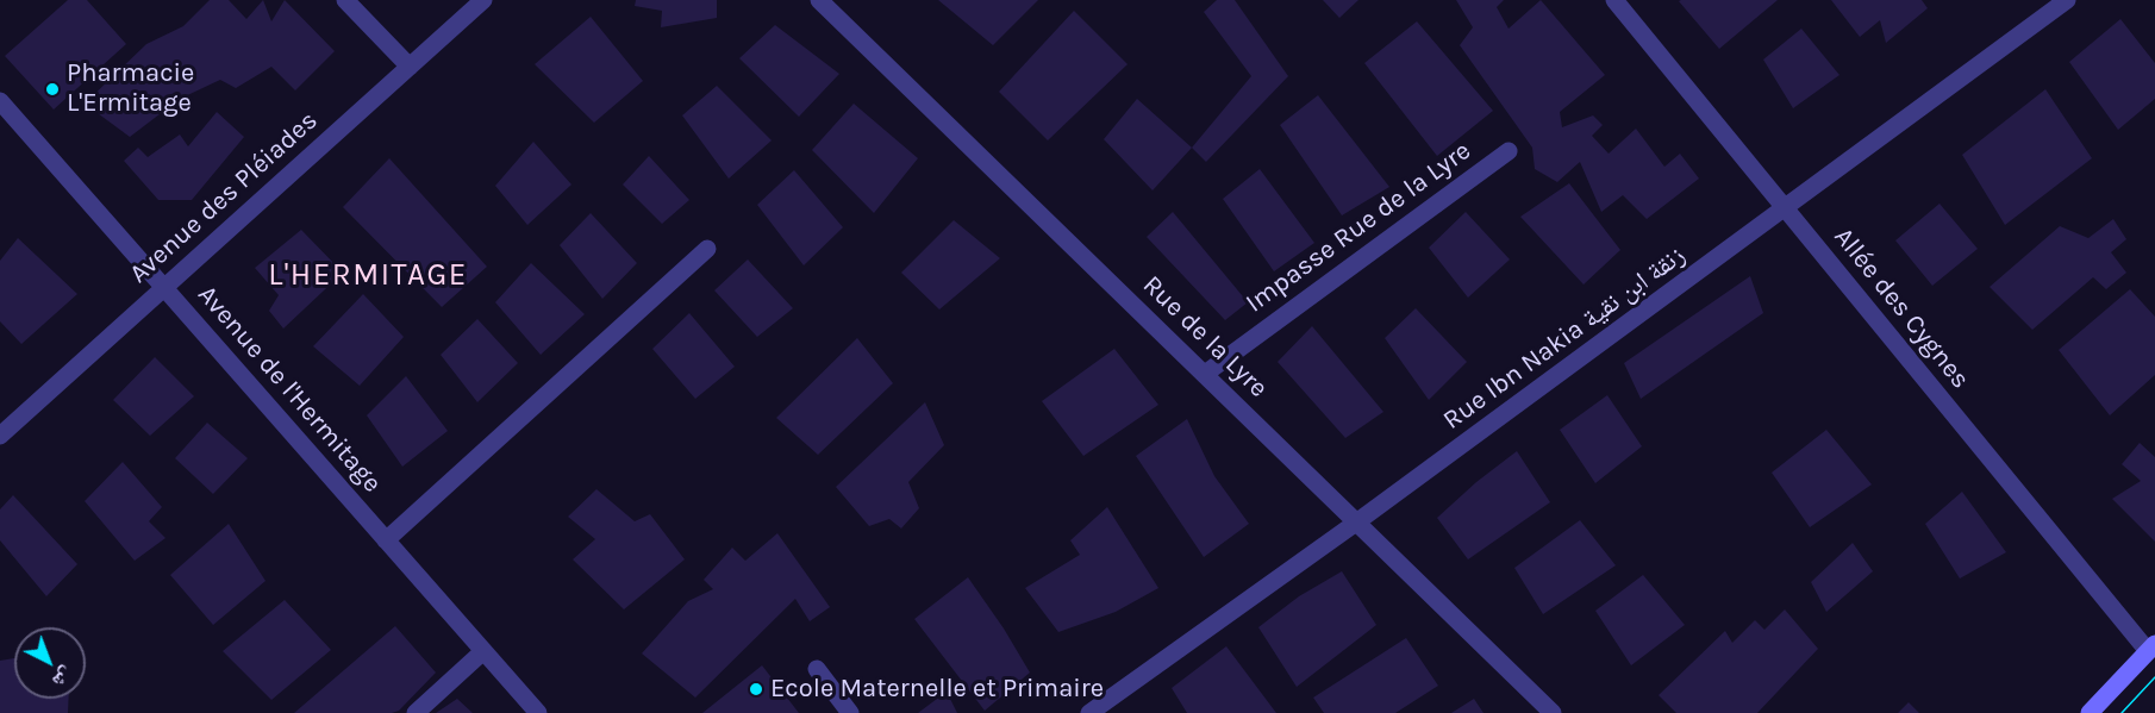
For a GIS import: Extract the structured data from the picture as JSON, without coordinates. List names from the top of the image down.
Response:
{
  "streets": {
    "street": [
      "Avenue des Pléiades",
      "Impasse Rue de la Lyre",
      "Allée des Cygnes",
      "Rue de la Lyre",
      "Rue Ibn Nakia زنقة ابن نقية",
      "Avenue de l'Hermitage"
    ]
  },
  "crossings": [
    ["Avenue des Pléiades", "Avenue de l'Hermitage"],
    ["Impasse Rue de la Lyre", "Rue de la Lyre"],
    ["Allée des Cygnes", "Rue Ibn Nakia زنقة ابن نقية"],
    ["Rue de la Lyre", "Rue Ibn Nakia زنقة ابن نقية"]
  ],
  "districts": ["L'HERMITAGE"],
  "places": ["Pharmacie L'Ermitage", "Ecole Maternelle et Primaire"],
  "north": "bottom right"
}
